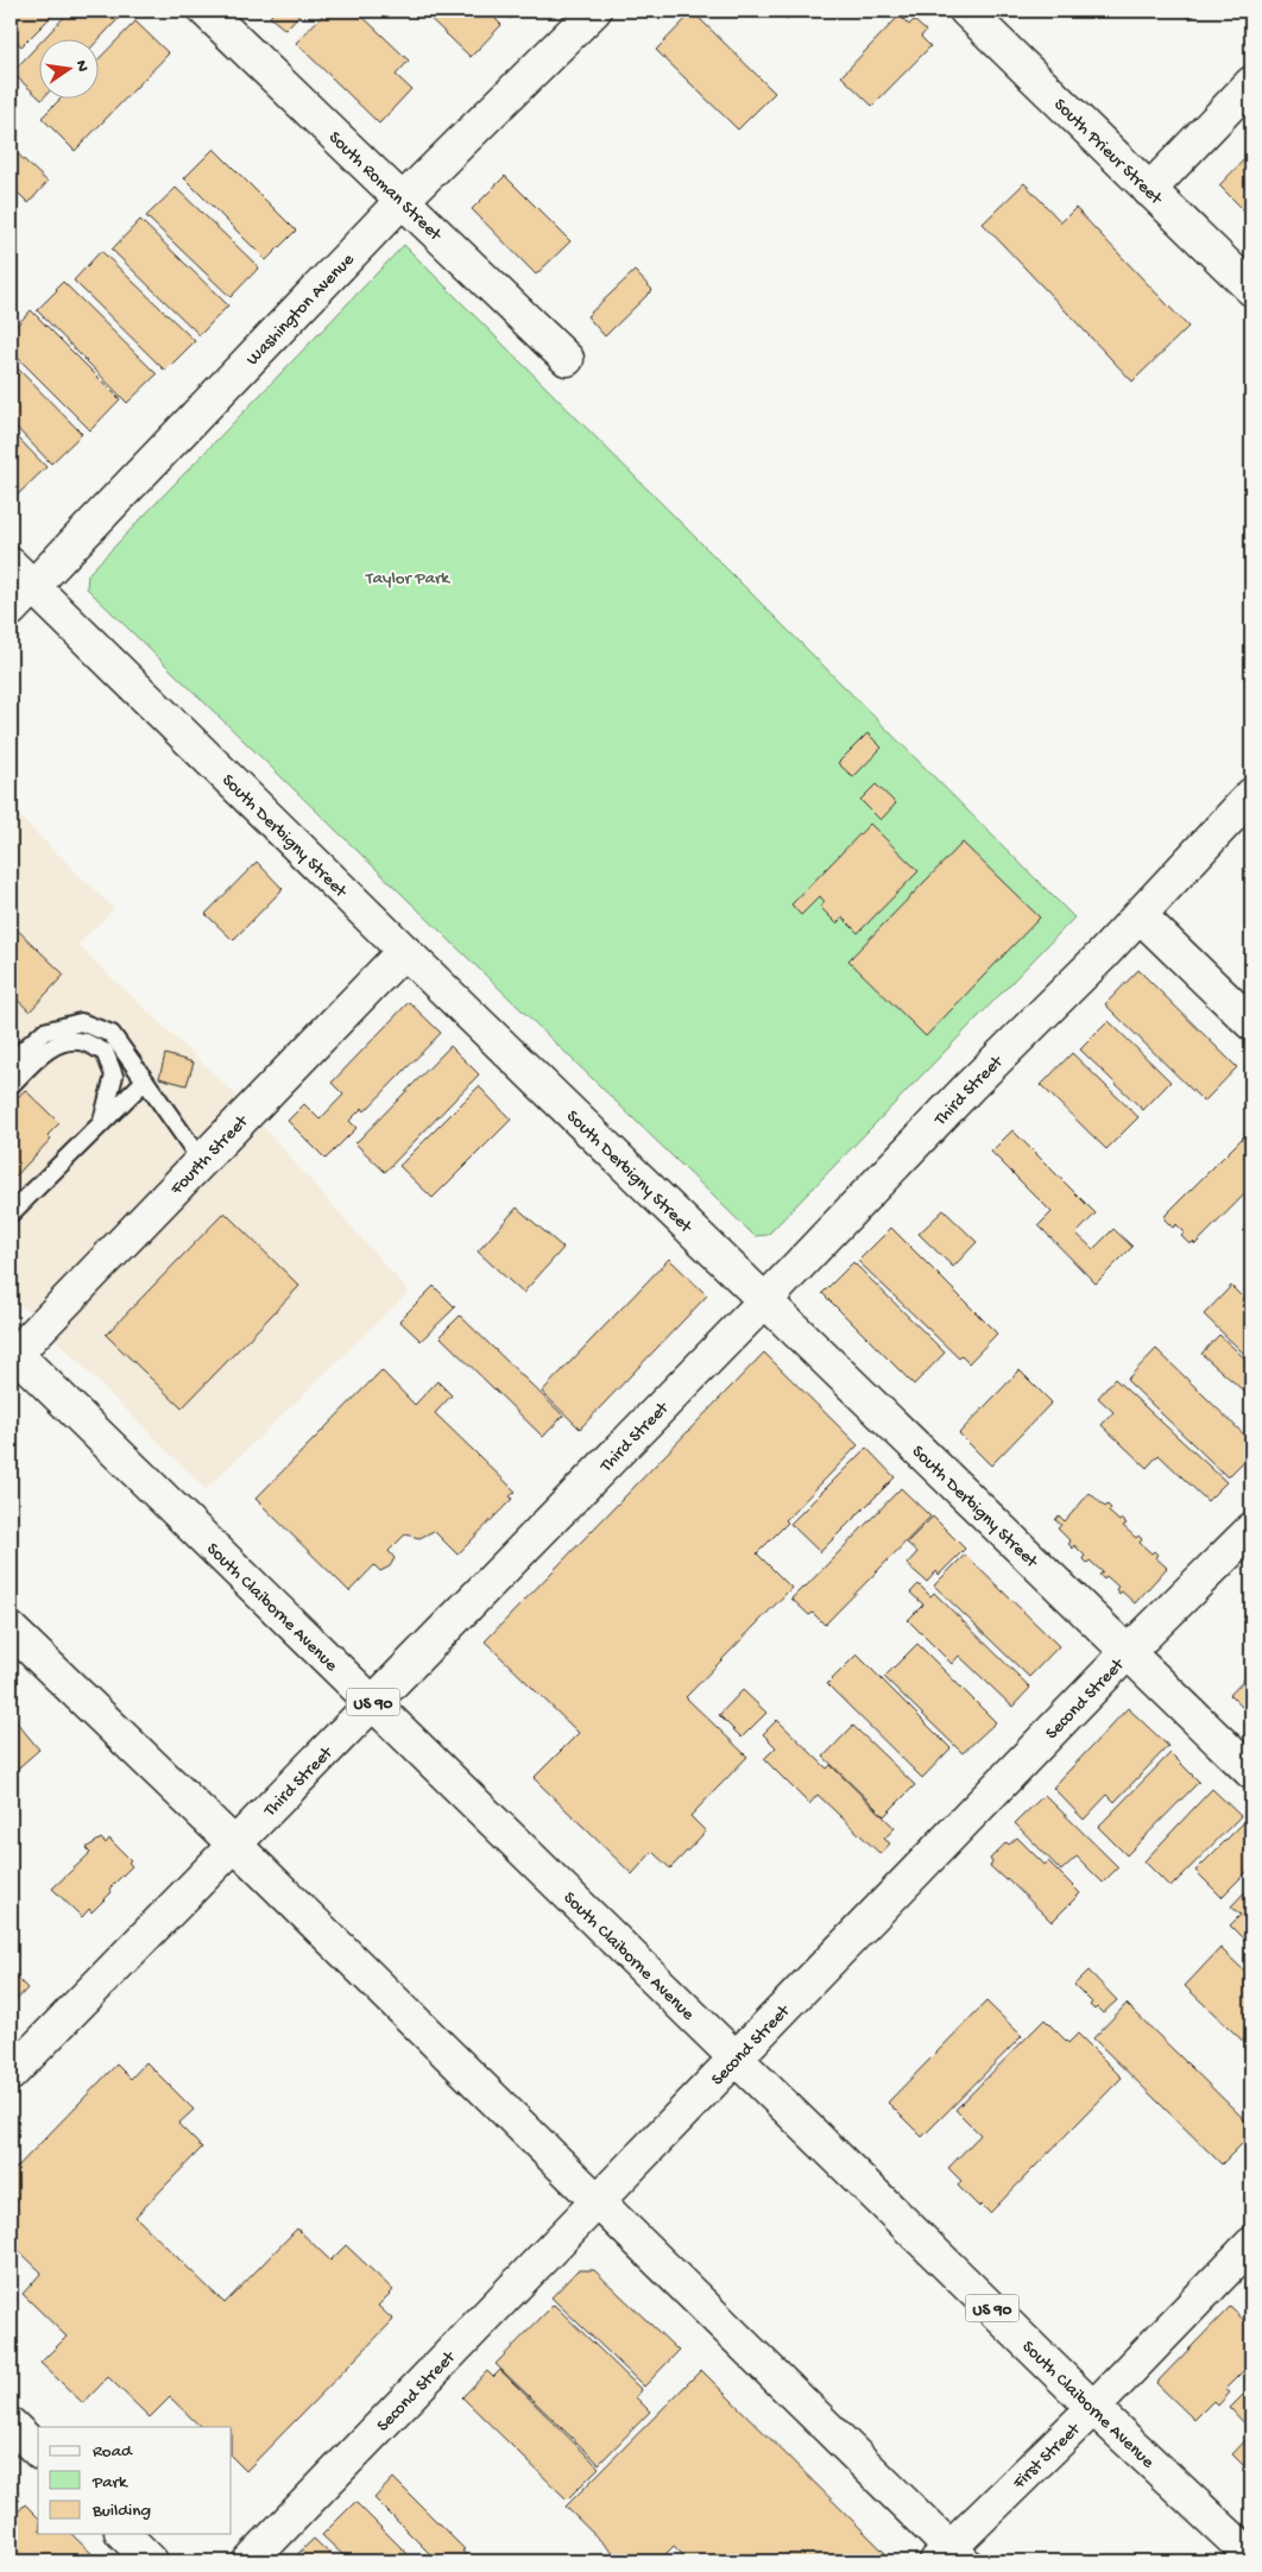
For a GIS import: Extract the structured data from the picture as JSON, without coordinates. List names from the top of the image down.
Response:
{
  "streets": {
    "street": [
      "South Prieur Street",
      "South Roman Street",
      "Washington Avenue",
      "South Derbigny Street",
      "Third Street",
      "Fourth Street",
      "South Claiborne Avenue",
      "Second Street",
      "US 90",
      "First Street"
    ]
  },
  "crossings": [
    ["South Roman Street", "Washington Avenue"],
    ["Washington Avenue", "South Derbigny Street"],
    ["South Derbigny Street", "Third Street"],
    ["South Derbigny Street", "Fourth Street"],
    ["South Derbigny Street", "Second Street"],
    ["Third Street", "South Claiborne Avenue"],
    ["Fourth Street", "South Claiborne Avenue"],
    ["South Claiborne Avenue", "Second Street"],
    ["South Claiborne Avenue", "First Street"]
  ],
  "parks": ["Taylor Park"],
  "legend": ["Road", "Park", "Building"],
  "north": "right"
}
